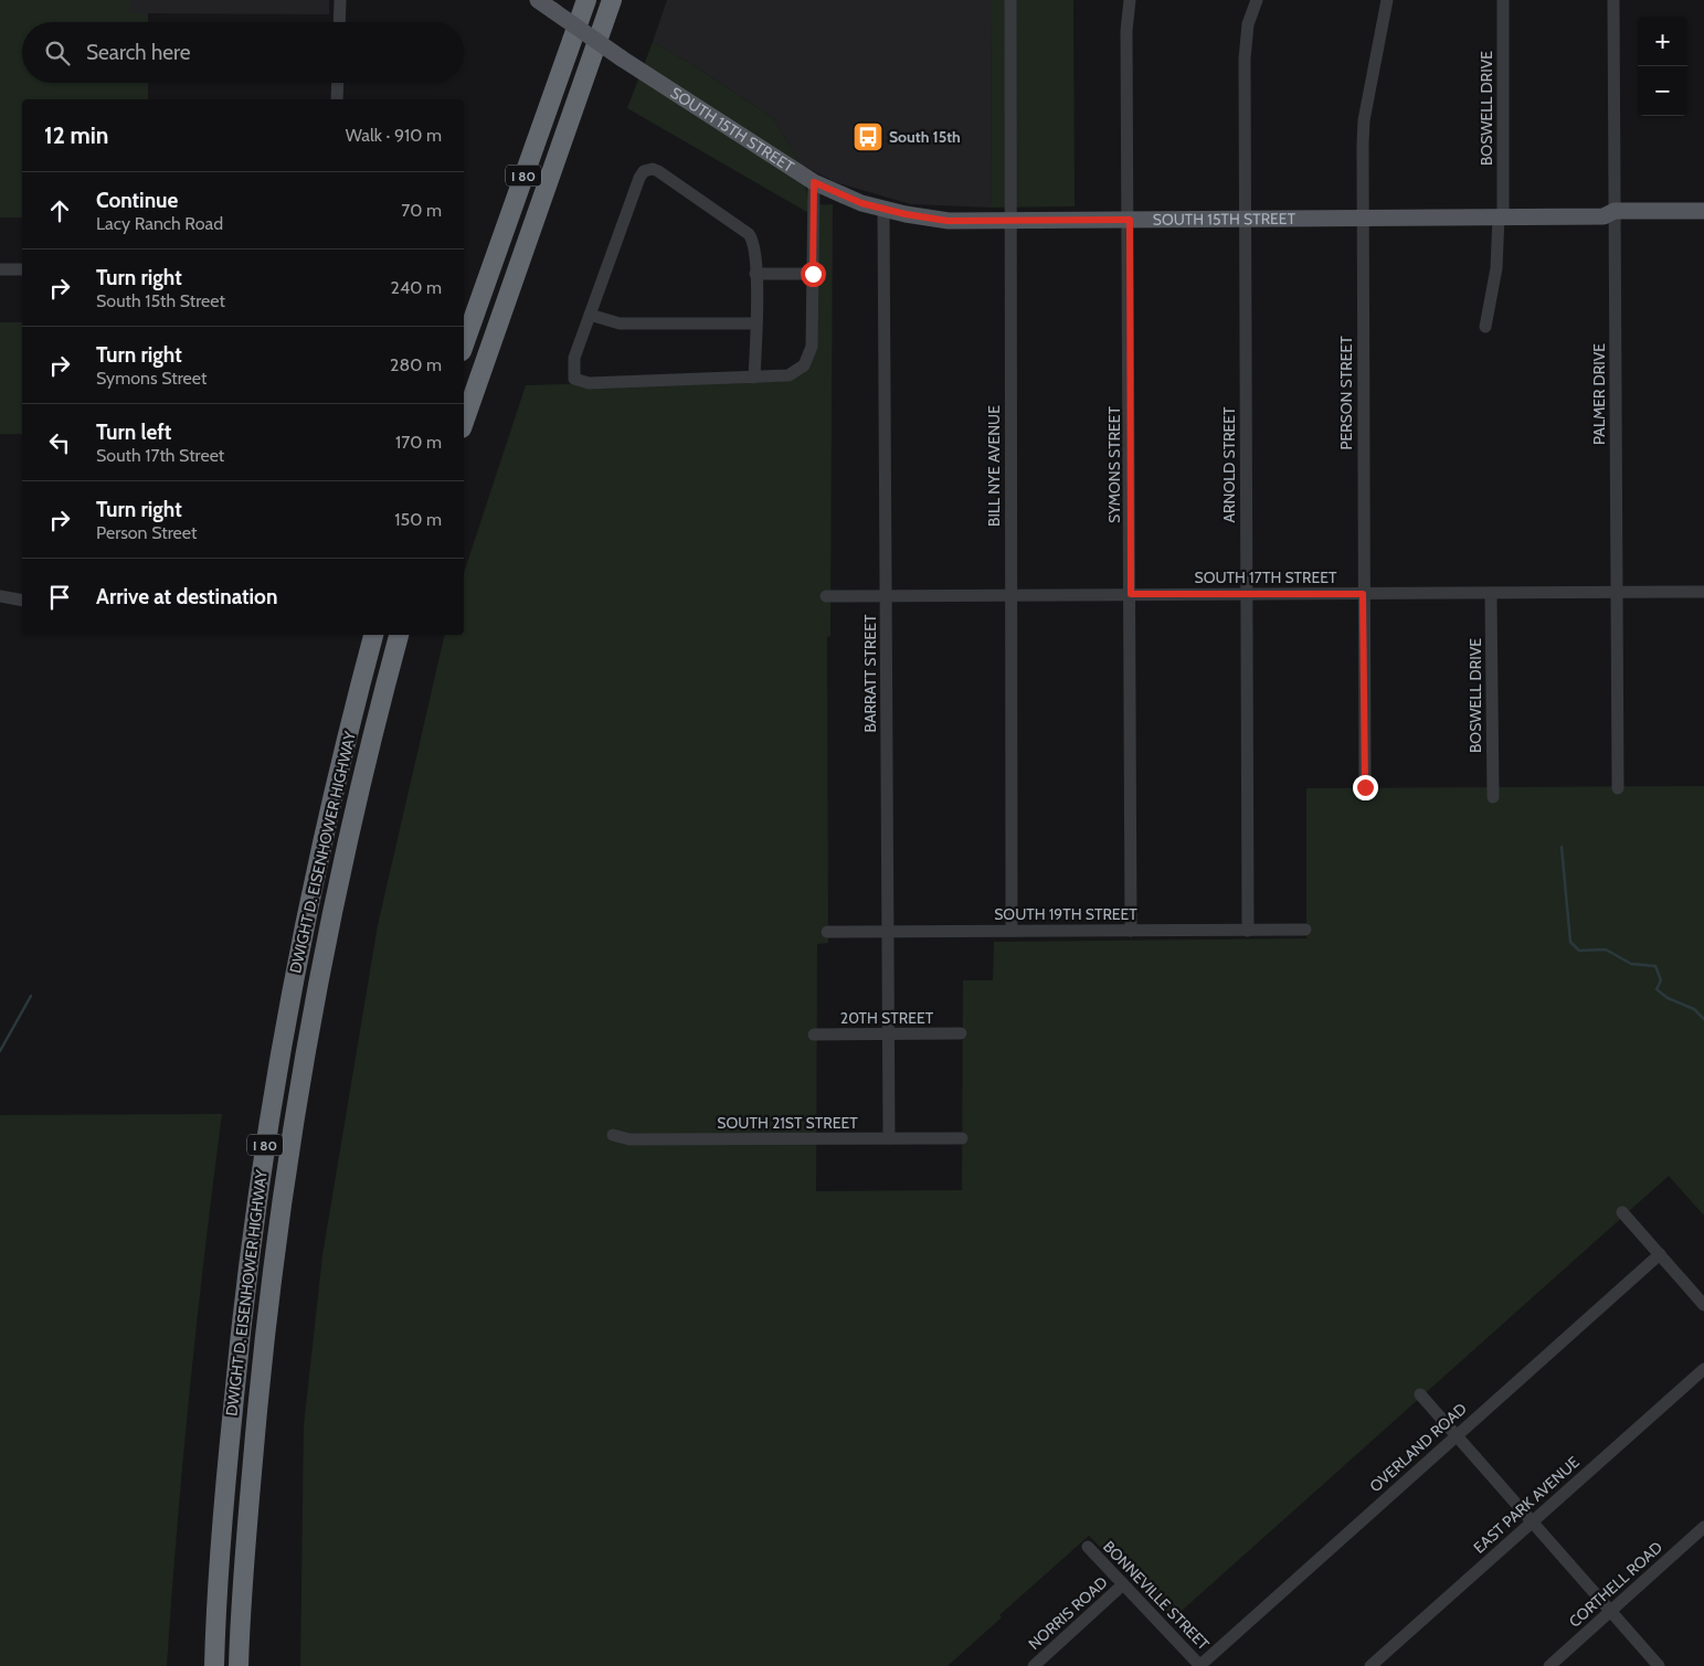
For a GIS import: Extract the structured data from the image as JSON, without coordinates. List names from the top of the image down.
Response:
{
  "streets": {
    "highway": ["I 80", "DWIGHT D. EISENHOWER HIGHWAY"],
    "main road": ["SOUTH 15TH STREET"],
    "street": [
      "BOSWELL DRIVE",
      "PERSON STREET",
      "PALMER DRIVE",
      "SYMONS STREET",
      "ARNOLD STREET",
      "BILL NYE AVENUE",
      "SOUTH 17TH STREET",
      "BARRATT STREET",
      "SOUTH 19TH STREET",
      "20TH STREET",
      "SOUTH 21ST STREET",
      "OVERLAND ROAD",
      "EAST PARK AVENUE",
      "CORTHELL ROAD",
      "BONNEVILLE STREET",
      "NORRIS ROAD"
    ]
  },
  "crossings": [
    ["BOSWELL DRIVE", "SOUTH 15TH STREET"],
    ["BOSWELL DRIVE", "SOUTH 17TH STREET"],
    ["SOUTH 15TH STREET", "PERSON STREET"],
    ["SOUTH 15TH STREET", "PALMER DRIVE"],
    ["SOUTH 15TH STREET", "SYMONS STREET"],
    ["SOUTH 15TH STREET", "ARNOLD STREET"],
    ["SOUTH 15TH STREET", "BILL NYE AVENUE"],
    ["SOUTH 15TH STREET", "BARRATT STREET"],
    ["PERSON STREET", "SOUTH 17TH STREET"],
    ["PALMER DRIVE", "SOUTH 17TH STREET"],
    ["SYMONS STREET", "SOUTH 17TH STREET"],
    ["SYMONS STREET", "SOUTH 19TH STREET"],
    ["ARNOLD STREET", "SOUTH 17TH STREET"],
    ["ARNOLD STREET", "SOUTH 19TH STREET"],
    ["BILL NYE AVENUE", "SOUTH 17TH STREET"],
    ["BILL NYE AVENUE", "SOUTH 19TH STREET"],
    ["SOUTH 17TH STREET", "BARRATT STREET"],
    ["BARRATT STREET", "SOUTH 19TH STREET"],
    ["BARRATT STREET", "20TH STREET"],
    ["BARRATT STREET", "SOUTH 21ST STREET"],
    ["OVERLAND ROAD", "BONNEVILLE STREET"],
    ["BONNEVILLE STREET", "NORRIS ROAD"]
  ],
  "places": {
    "bus stop": ["South 15th"]
  },
  "page": {
    "map_buttons": ["+", "−"],
    "search": "Search here",
    "heading": ["12 min", "Walk · 910 m"],
    "list": [
      ["Continue", "Lacy Ranch Road", "70 m"],
      ["Turn right", "South 15th Street", "240 m"],
      ["Turn right", "Symons Street", "280 m"],
      ["Turn left", "South 17th Street", "170 m"],
      ["Turn right", "Person Street", "150 m"],
      "Arrive at destination"
    ]
  }
}
